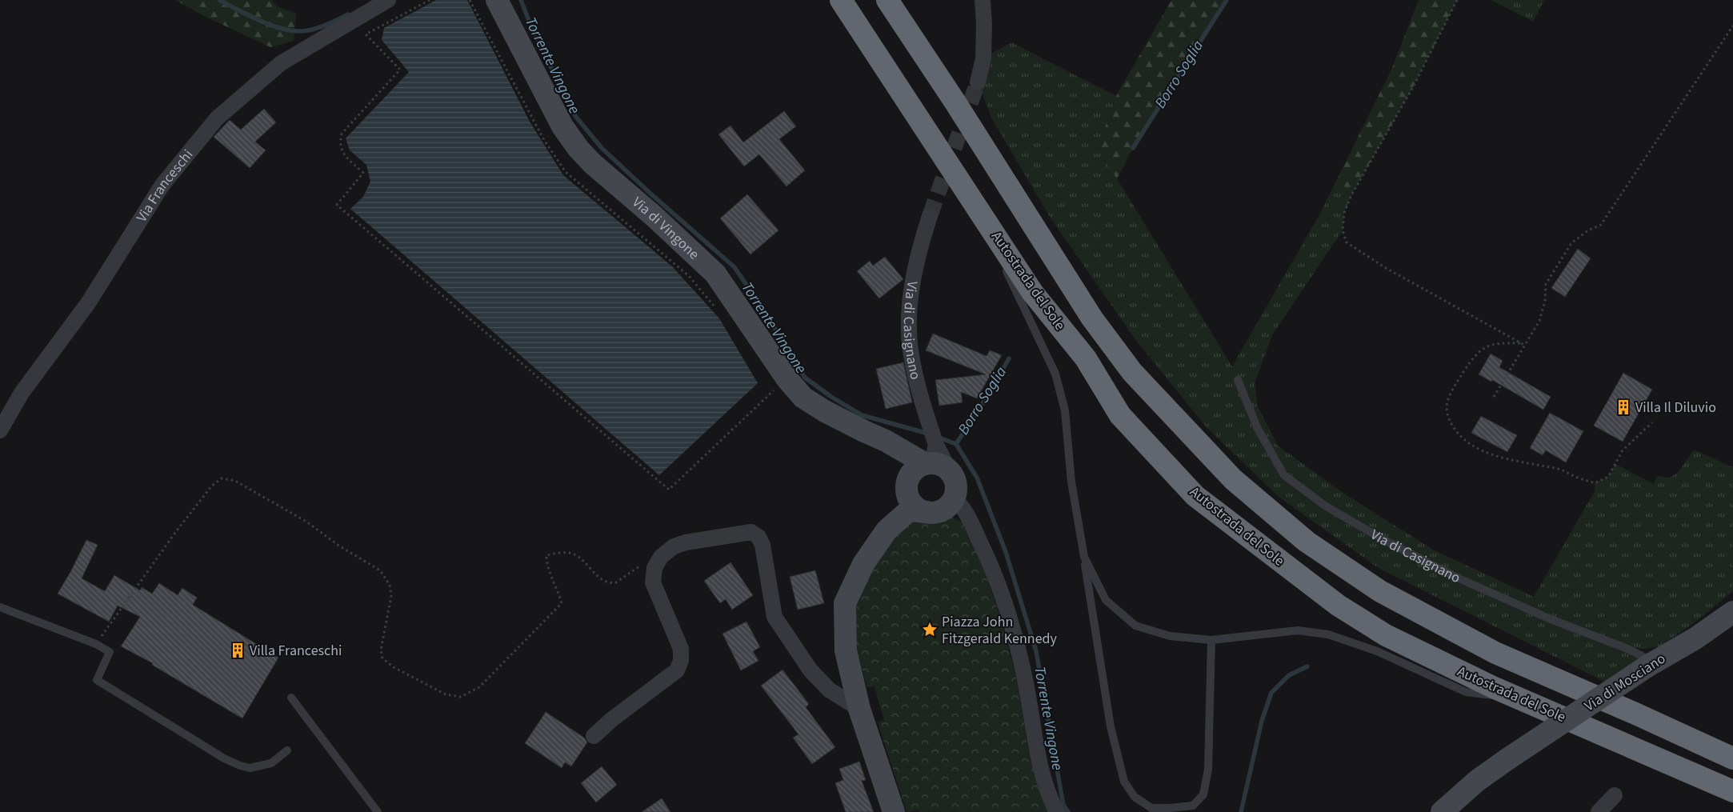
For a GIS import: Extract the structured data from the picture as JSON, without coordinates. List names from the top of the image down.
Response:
{
  "streets": {
    "highway": ["Autostrada del Sole"],
    "street": [
      "Via Franceschi",
      "Via di Vingone",
      "Via di Casignano",
      "Via di Mosciano"
    ]
  },
  "crossings": [
    ["Via di Vingone", "Via di Casignano"],
    ["Via di Casignano", "Via di Mosciano"]
  ],
  "water": ["Torrente Vingone", "Borro Soglia"],
  "places": {
    "building": ["Villa Il Diluvio", "Villa Franceschi"],
    "place": ["Piazza John Fitzgerald Kennedy"]
  }
}
